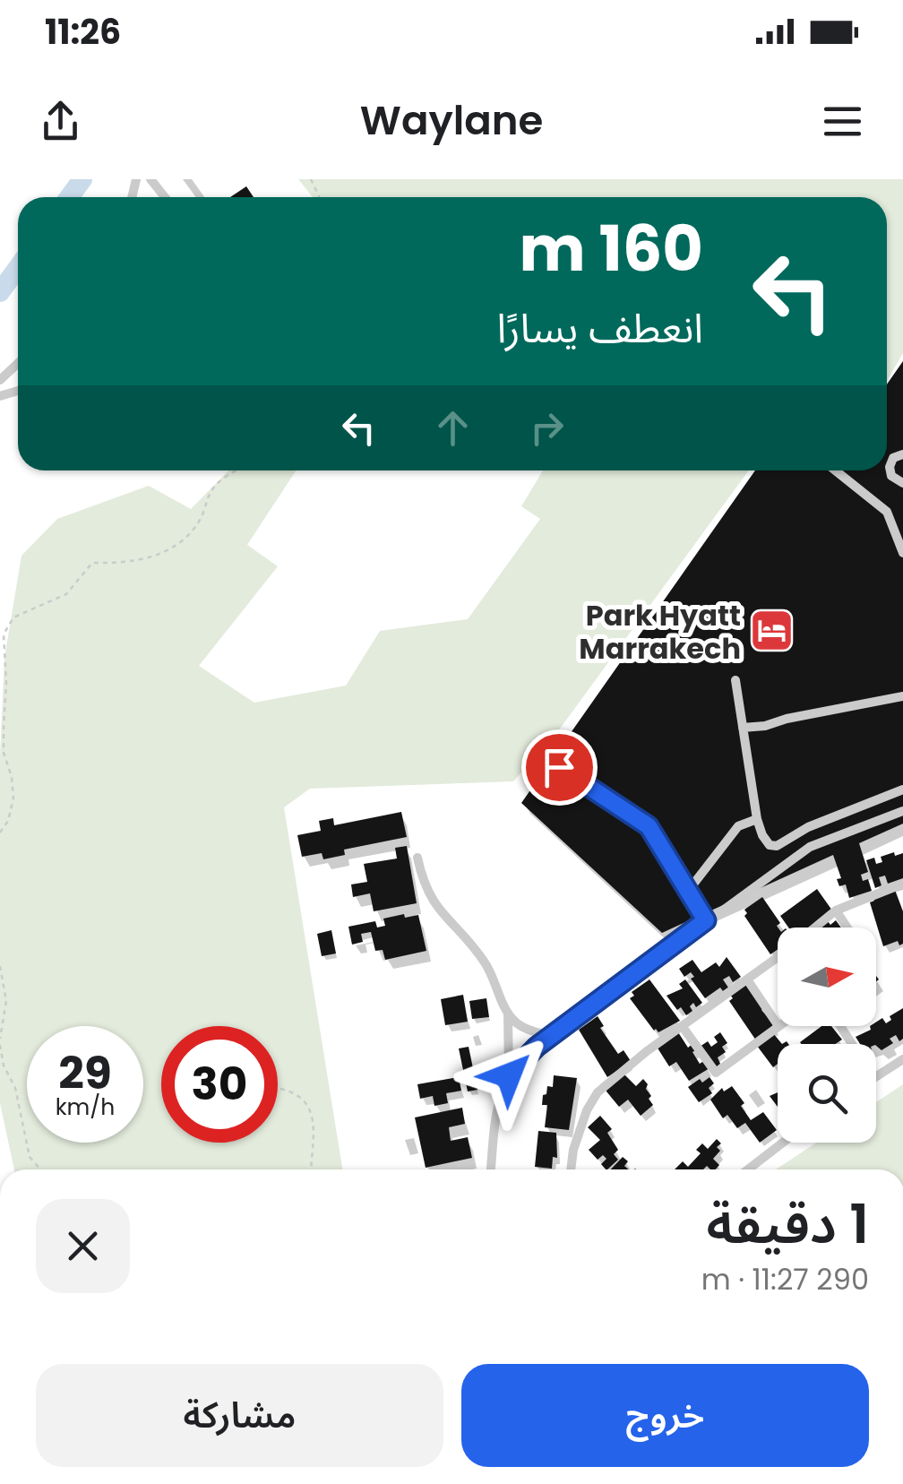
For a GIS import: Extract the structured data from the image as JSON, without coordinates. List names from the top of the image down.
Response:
{
  "places": {
    "hotel": ["Park Hyatt Marrakech"]
  },
  "north": "right",
  "page": {
    "status": "11:26",
    "header": "Waylane",
    "turn": ["160 m", "انعطف يسارًا"],
    "speed": "29 km/h",
    "limit": "30",
    "heading": ["1 دقيقة", "290 m · 11:27"],
    "buttons": ["خروج", "مشاركة"]
  }
}
